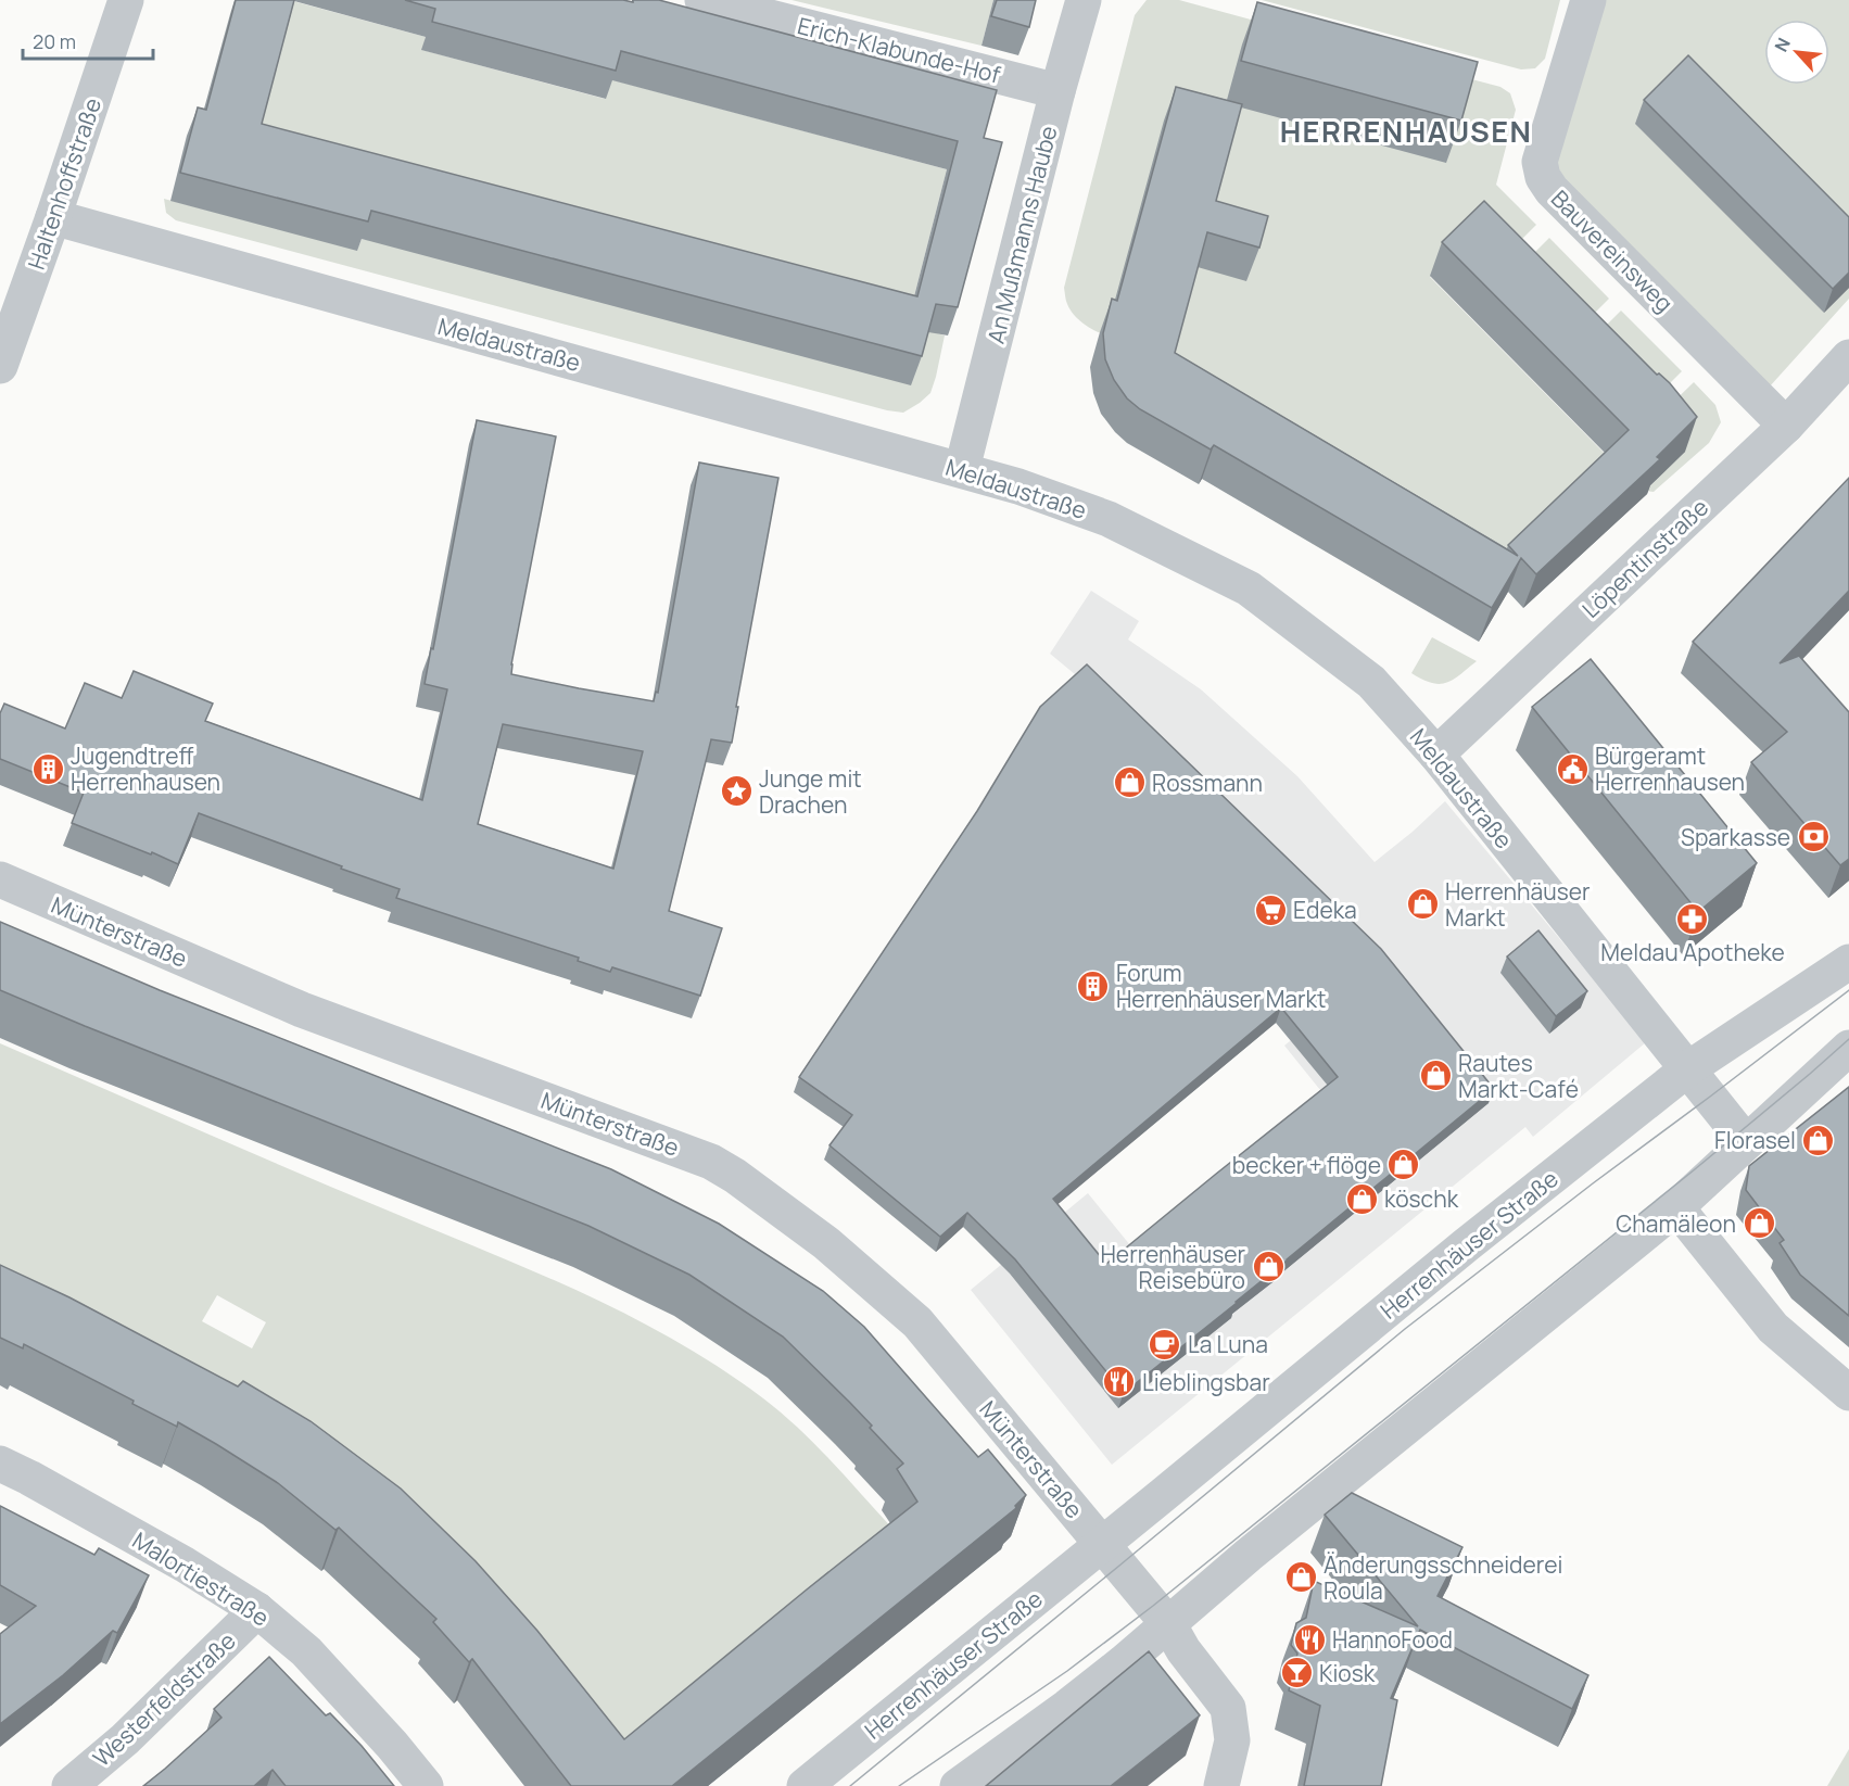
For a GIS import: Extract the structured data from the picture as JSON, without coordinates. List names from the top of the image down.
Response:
{
  "streets": {
    "street": [
      "Erich-Klabunde-Hof",
      "Haltenhoffstraße",
      "An Mußmanns Haube",
      "Bauvereinsweg",
      "Meldaustraße",
      "Löpentinstraße",
      "Münterstraße",
      "Herrenhäuser Straße",
      "Malortiestraße",
      "Westerfeldstraße"
    ]
  },
  "crossings": [
    ["Erich-Klabunde-Hof", "An Mußmanns Haube"],
    ["Haltenhoffstraße", "Meldaustraße"],
    ["An Mußmanns Haube", "Meldaustraße"],
    ["Bauvereinsweg", "Löpentinstraße"],
    ["Meldaustraße", "Löpentinstraße"],
    ["Meldaustraße", "Herrenhäuser Straße"],
    ["Münterstraße", "Herrenhäuser Straße"],
    ["Malortiestraße", "Westerfeldstraße"]
  ],
  "districts": ["HERRENHAUSEN"],
  "places": {
    "building": ["Jugendtreff Herrenhausen", "Forum Herrenhäuser Markt"],
    "public building": ["Bürgeramt Herrenhausen"],
    "shop": [
      "Rossmann",
      "Herrenhäuser Markt",
      "Rautes Markt-Café",
      "Florasel",
      "becker + flöge",
      "köschk",
      "Chamäleon",
      "Herrenhäuser Reisebüro",
      "Änderungsschneiderei Roula"
    ],
    "place": ["Junge mit Drachen"],
    "bank": ["Sparkasse"],
    "supermarket": ["Edeka"],
    "pharmacy": ["Meldau Apotheke"],
    "cafe": ["La Luna"],
    "restaurant": ["Lieblingsbar", "HannoFood"],
    "bar": ["Kiosk"]
  },
  "scale_bar": "20 m",
  "north": "top left"
}
